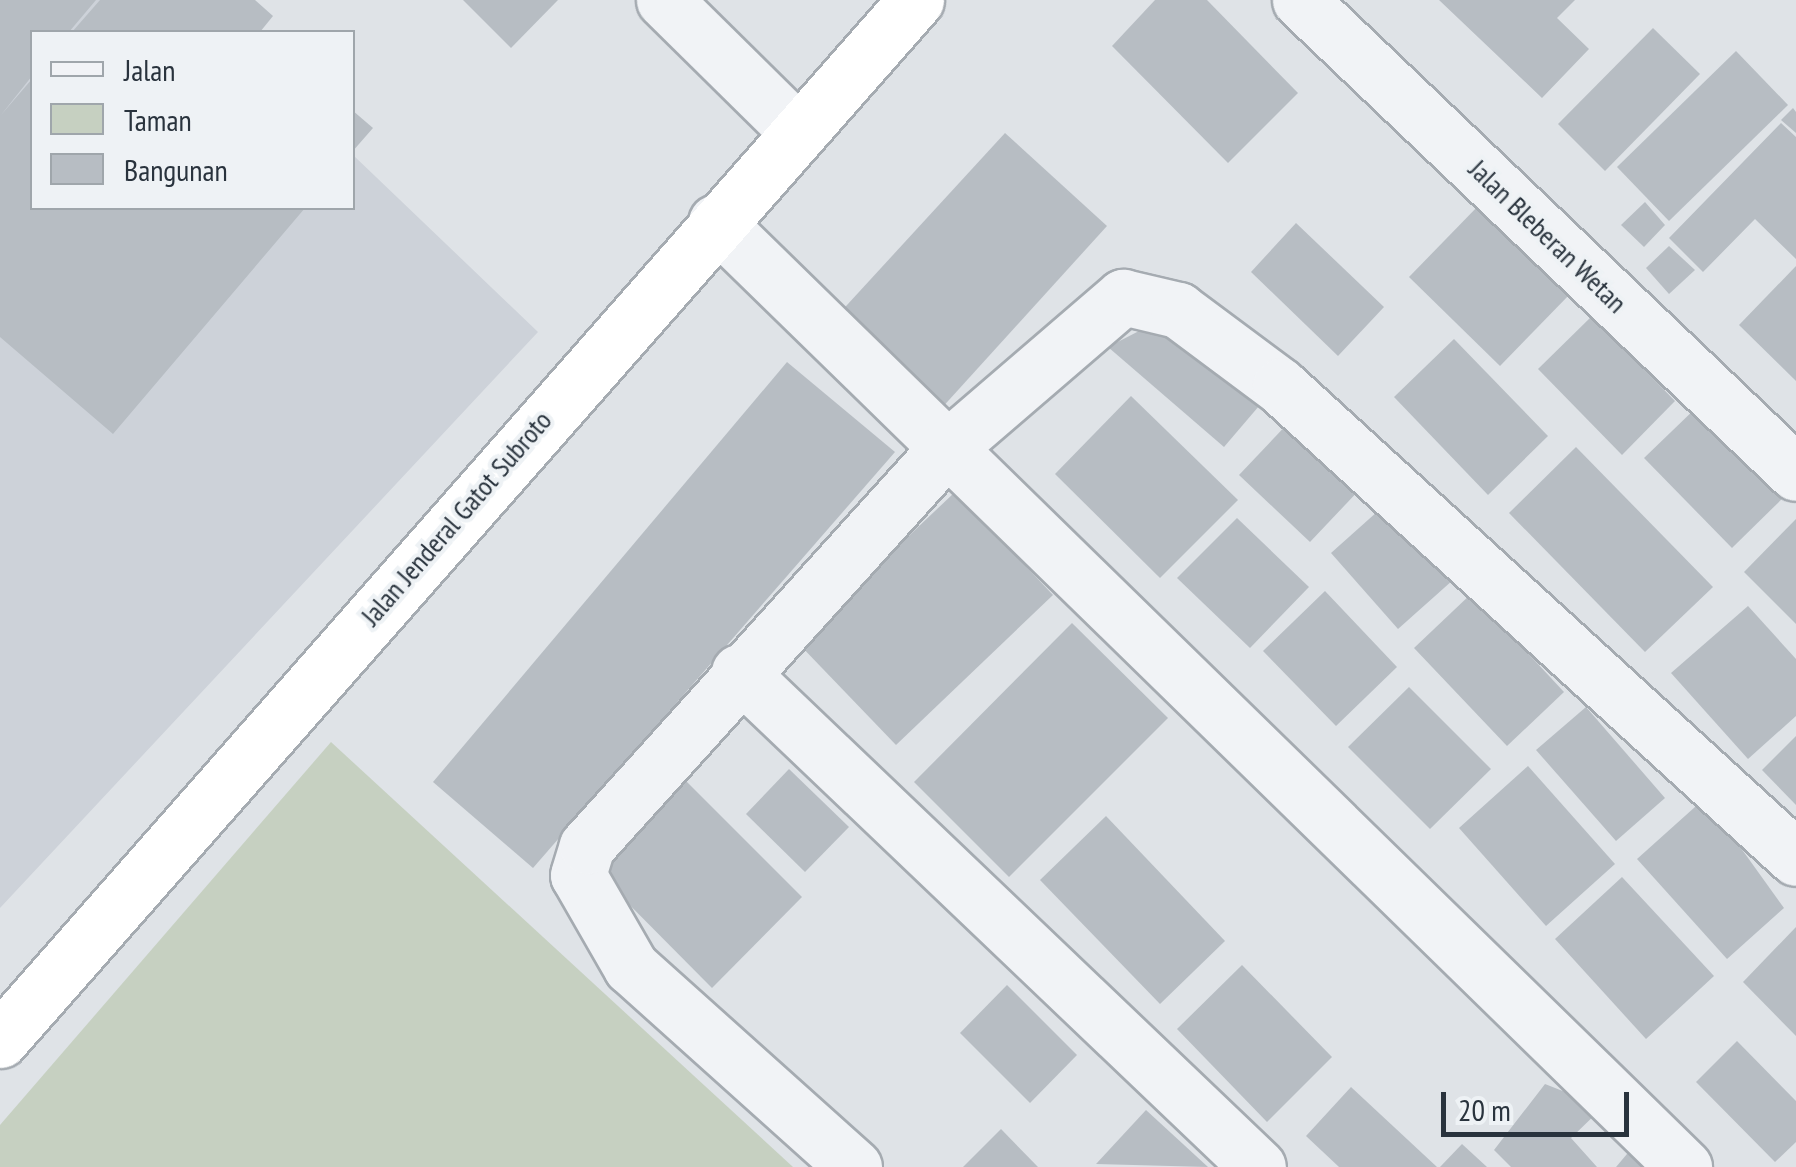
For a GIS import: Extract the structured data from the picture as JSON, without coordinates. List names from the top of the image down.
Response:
{
  "streets": {
    "highway": ["Jalan Jenderal Gatot Subroto"],
    "street": ["Jalan Bleberan Wetan"]
  },
  "legend": ["Jalan", "Taman", "Bangunan"],
  "scale_bar": "20 m"
}
